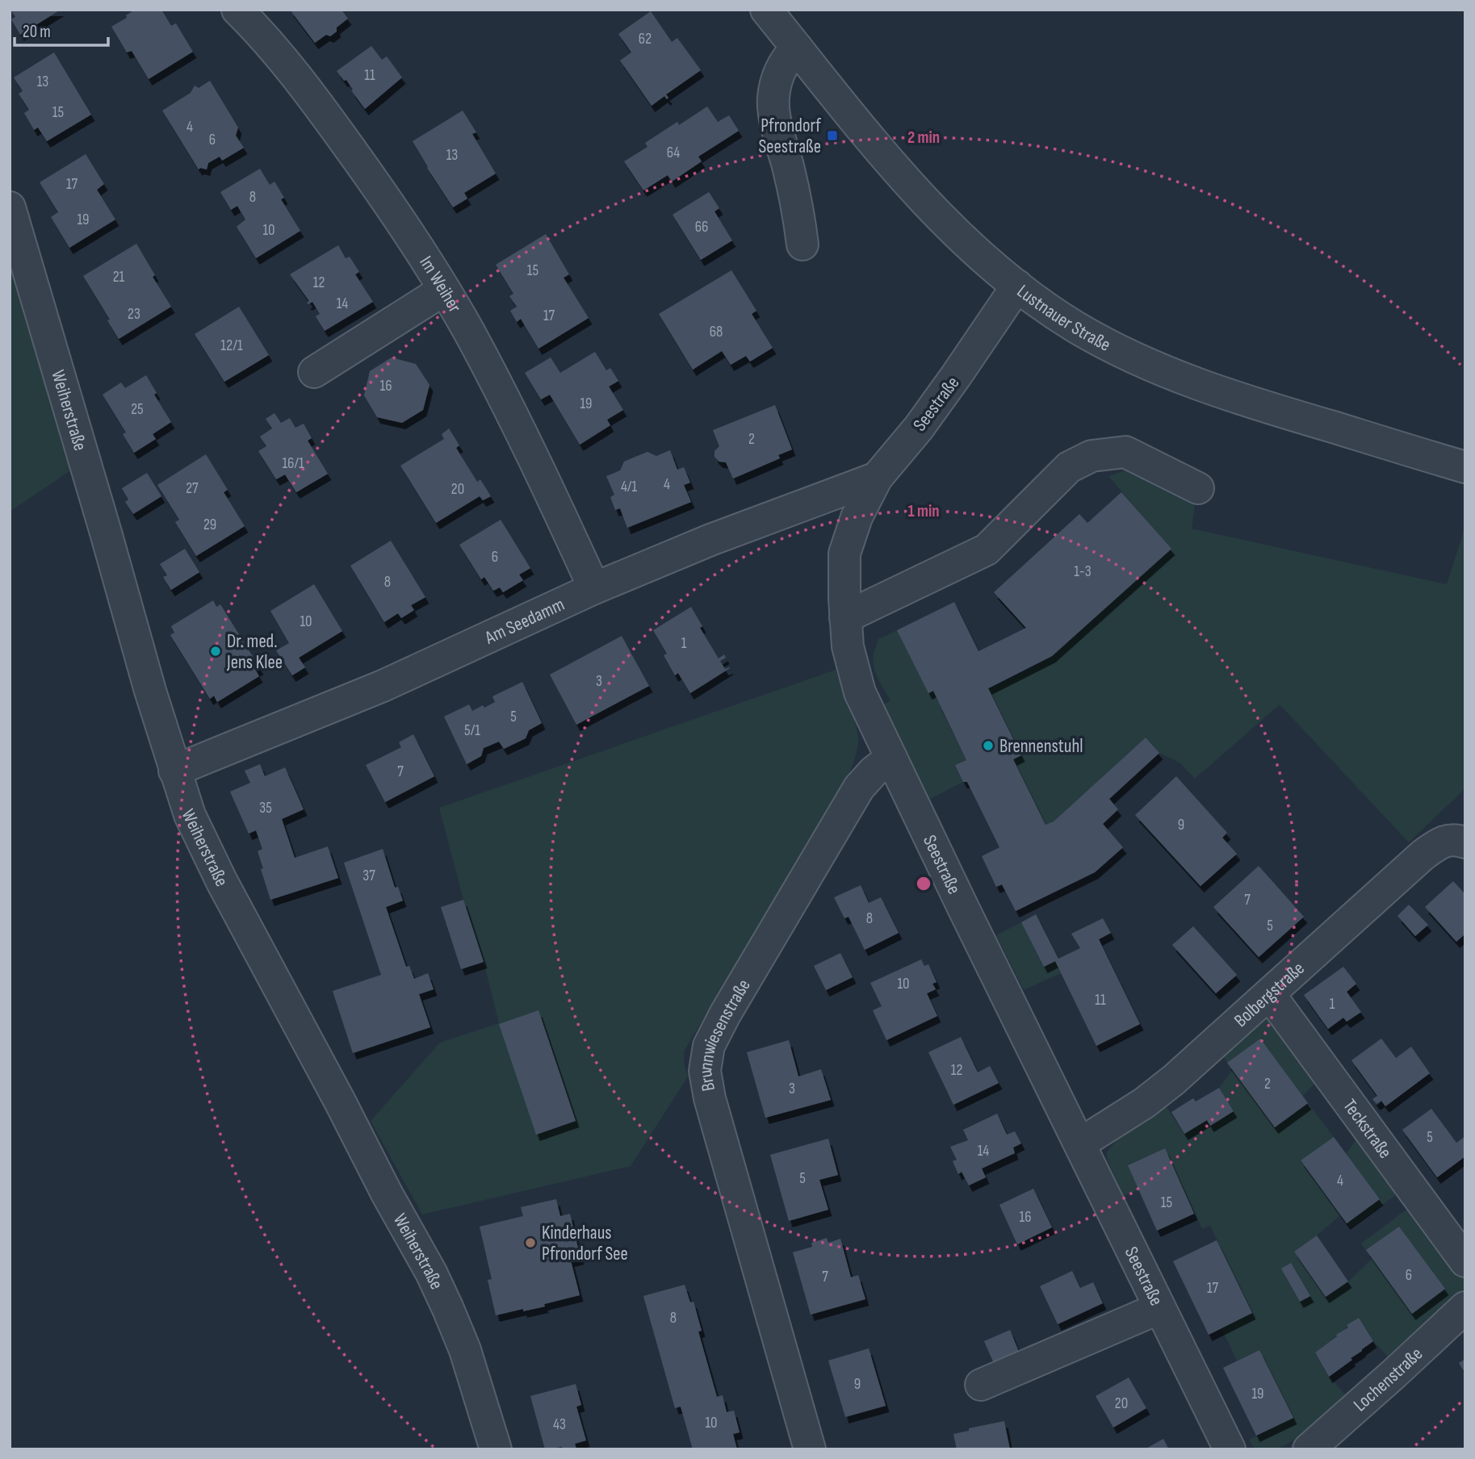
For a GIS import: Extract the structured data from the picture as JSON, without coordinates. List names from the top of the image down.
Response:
{
  "streets": {
    "street": [
      "Im Weiher",
      "Lustnauer Straße",
      "Seestraße",
      "Weiherstraße",
      "Am Seedamm",
      "Bolbergstraße",
      "Brunnwiesenstraße",
      "Teckstraße",
      "Lochenstraße"
    ]
  },
  "crossings": [
    ["Im Weiher", "Am Seedamm"],
    ["Lustnauer Straße", "Seestraße"],
    ["Seestraße", "Am Seedamm"],
    ["Seestraße", "Bolbergstraße"],
    ["Seestraße", "Brunnwiesenstraße"],
    ["Weiherstraße", "Am Seedamm"],
    ["Bolbergstraße", "Teckstraße"]
  ],
  "places": {
    "transit": ["Pfrondorf Seestraße"],
    "other": ["Dr. med. Jens Klee", "Brennenstuhl", "Kinderhaus Pfrondorf See"]
  },
  "house_numbers": [
    "62",
    "11",
    "13",
    "15",
    "4",
    "6",
    "64",
    "13",
    "17",
    "8",
    "19",
    "66",
    "10",
    "15",
    "21",
    "12",
    "14",
    "23",
    "17",
    "68",
    "12/1",
    "16",
    "19",
    "25",
    "2",
    "16/1",
    "4",
    "4/1",
    "27",
    "20",
    "29",
    "6",
    "1-3",
    "8",
    "10",
    "1",
    "3",
    "5",
    "5/1",
    "7",
    "35",
    "9",
    "37",
    "7",
    "8",
    "5",
    "10",
    "11",
    "1",
    "12",
    "2",
    "3",
    "5",
    "14",
    "5",
    "4",
    "15",
    "16",
    "6",
    "7",
    "17",
    "8",
    "9",
    "19",
    "20",
    "10",
    "43"
  ],
  "scale_bar": "20 m",
  "rings": ["2 min", "1 min"]
}
